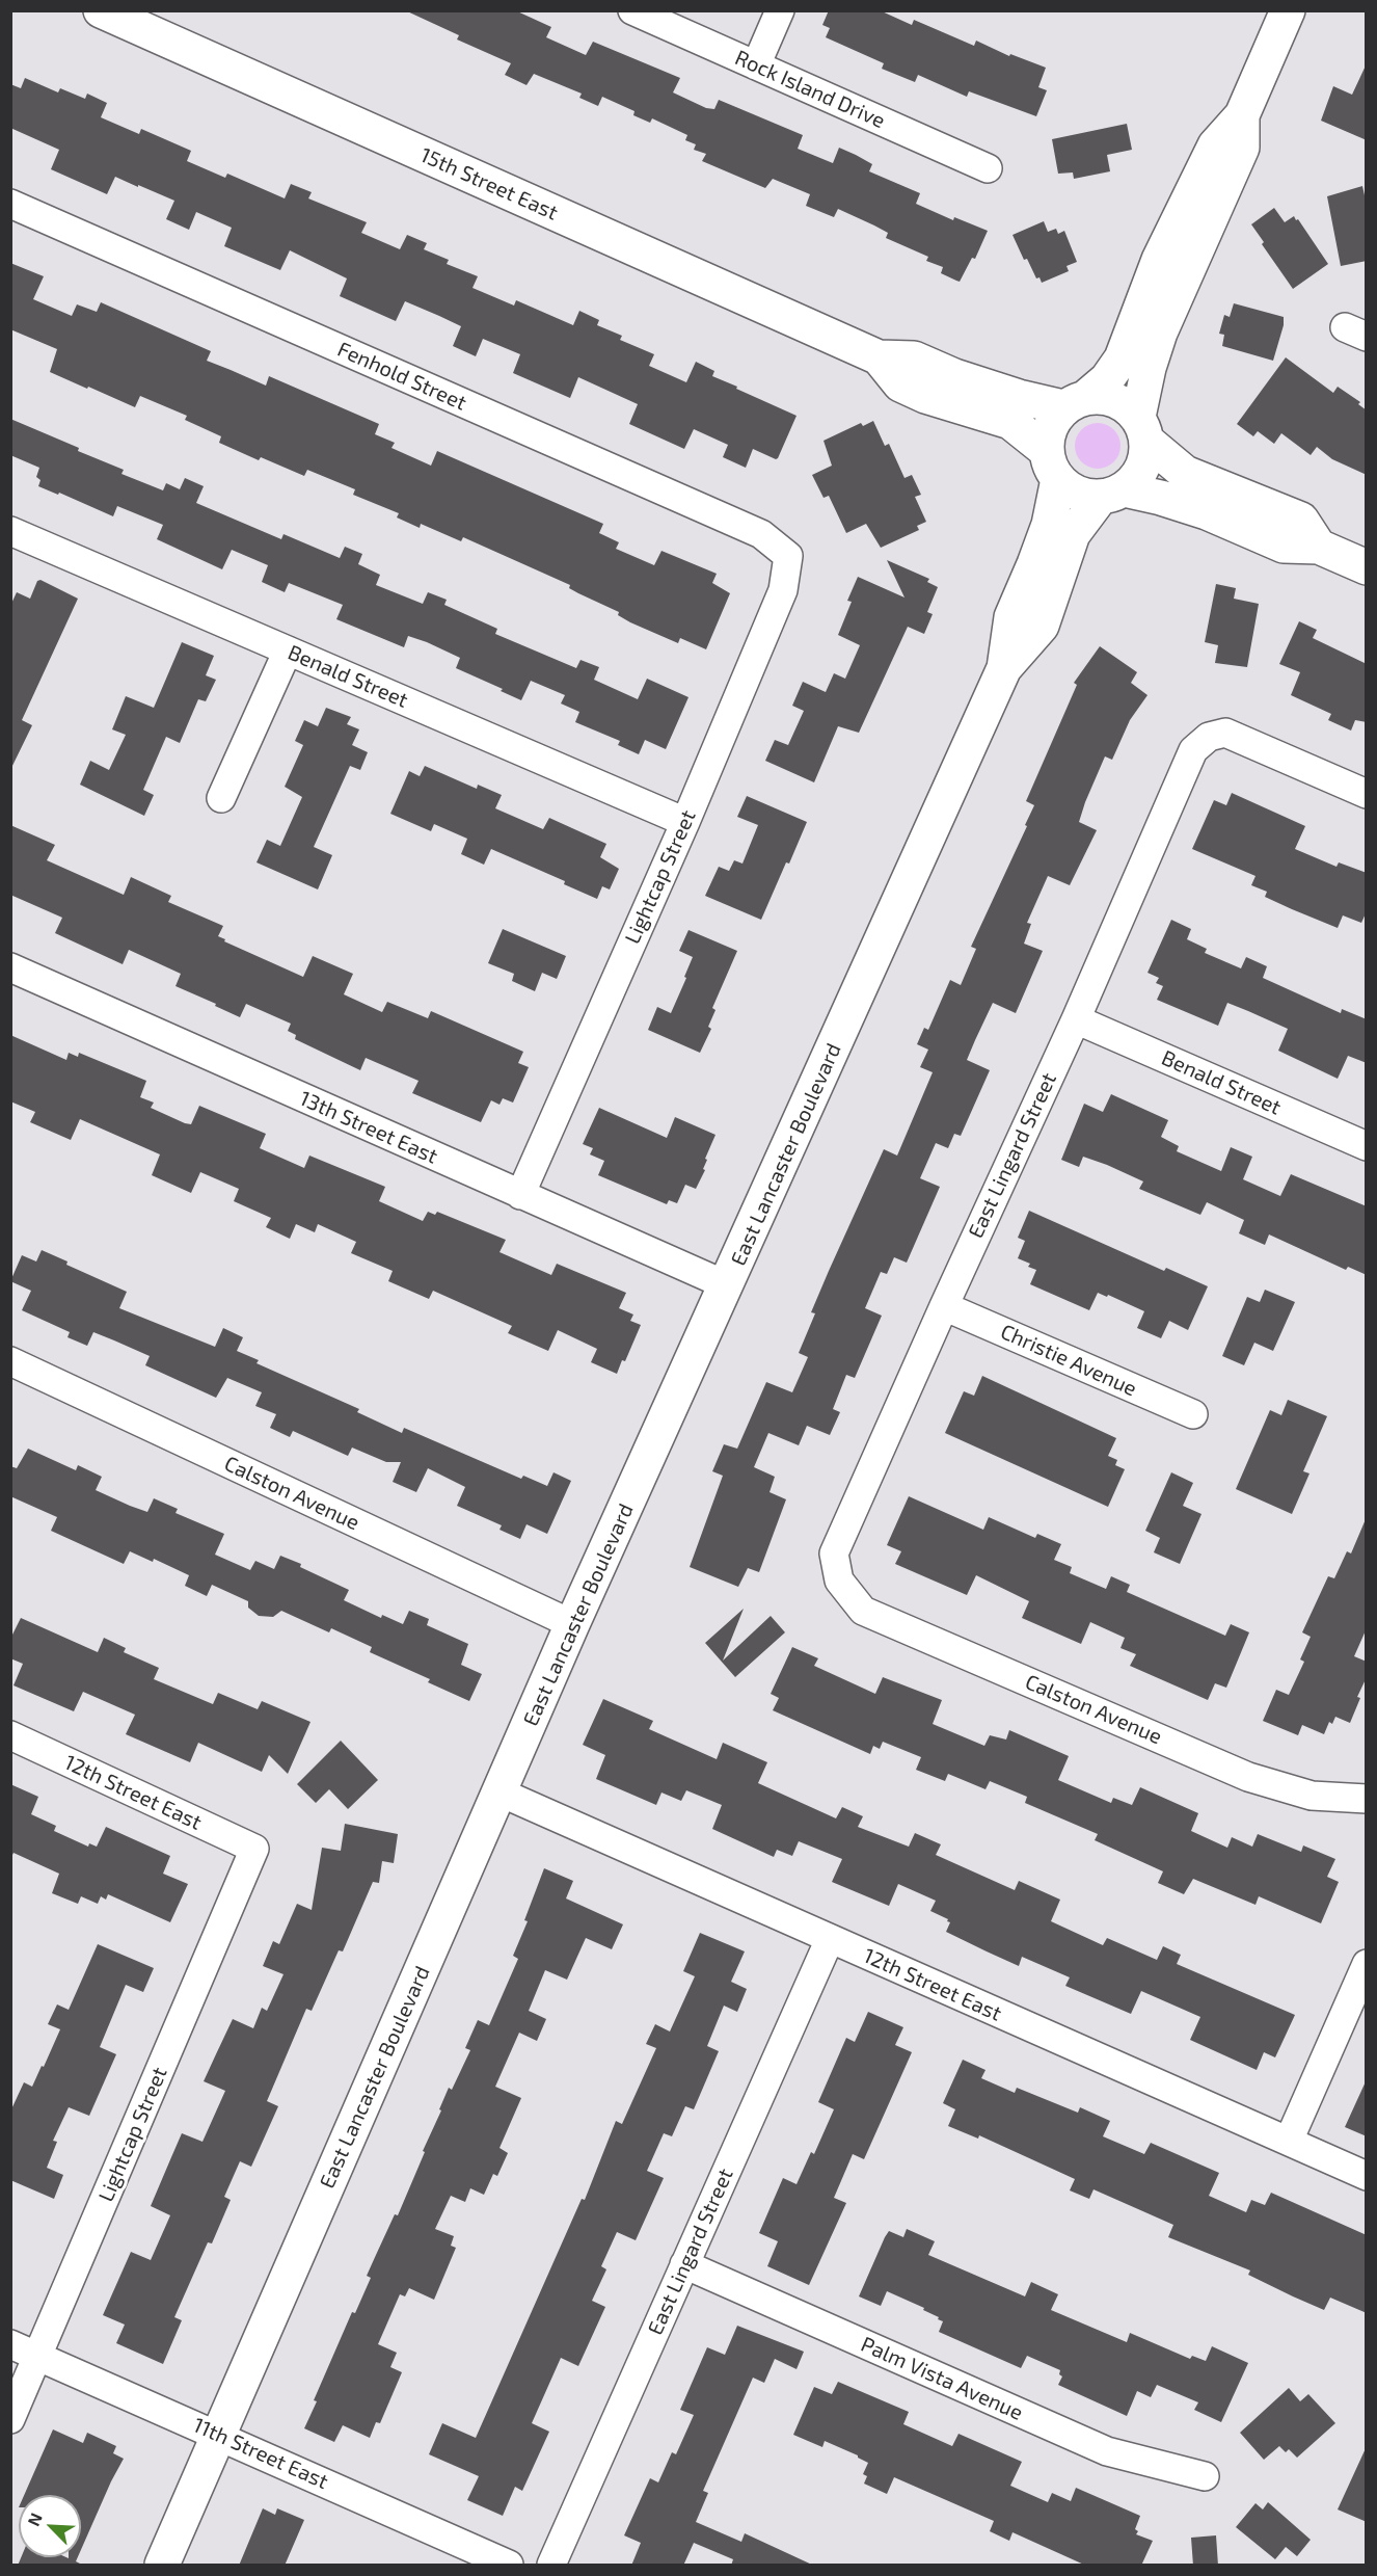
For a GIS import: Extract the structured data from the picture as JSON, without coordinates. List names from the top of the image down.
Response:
{
  "streets": {
    "main road": ["15th Street East", "East Lancaster Boulevard"],
    "street": [
      "Rock Island Drive",
      "Fenhold Street",
      "Benald Street",
      "Lightcap Street",
      "13th Street East",
      "East Lingard Street",
      "Christie Avenue",
      "Calston Avenue",
      "12th Street East",
      "Palm Vista Avenue",
      "11th Street East"
    ]
  },
  "crossings": [
    ["15th Street East", "East Lancaster Boulevard"],
    ["Fenhold Street", "Lightcap Street"],
    ["Benald Street", "Lightcap Street"],
    ["Benald Street", "East Lingard Street"],
    ["Lightcap Street", "13th Street East"],
    ["Lightcap Street", "12th Street East"],
    ["Lightcap Street", "11th Street East"],
    ["13th Street East", "East Lancaster Boulevard"],
    ["East Lancaster Boulevard", "Calston Avenue"],
    ["East Lancaster Boulevard", "12th Street East"],
    ["East Lancaster Boulevard", "11th Street East"],
    ["East Lingard Street", "Christie Avenue"],
    ["East Lingard Street", "Calston Avenue"],
    ["East Lingard Street", "12th Street East"],
    ["East Lingard Street", "Palm Vista Avenue"]
  ],
  "north": "top left"
}
